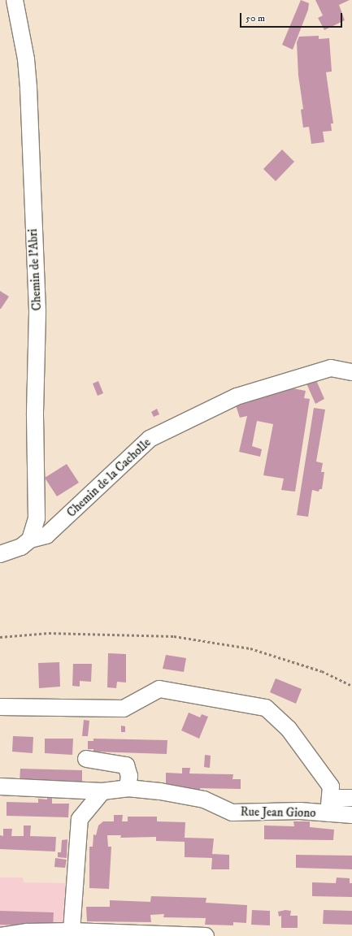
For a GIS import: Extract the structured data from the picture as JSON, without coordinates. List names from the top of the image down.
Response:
{
  "streets": {
    "street": ["Chemin de l'Abri", "Chemin de la Cacholle", "Rue Jean Giono"]
  },
  "crossings": [
    ["Chemin de l'Abri", "Chemin de la Cacholle"]
  ],
  "scale_bar": "50 m"
}
